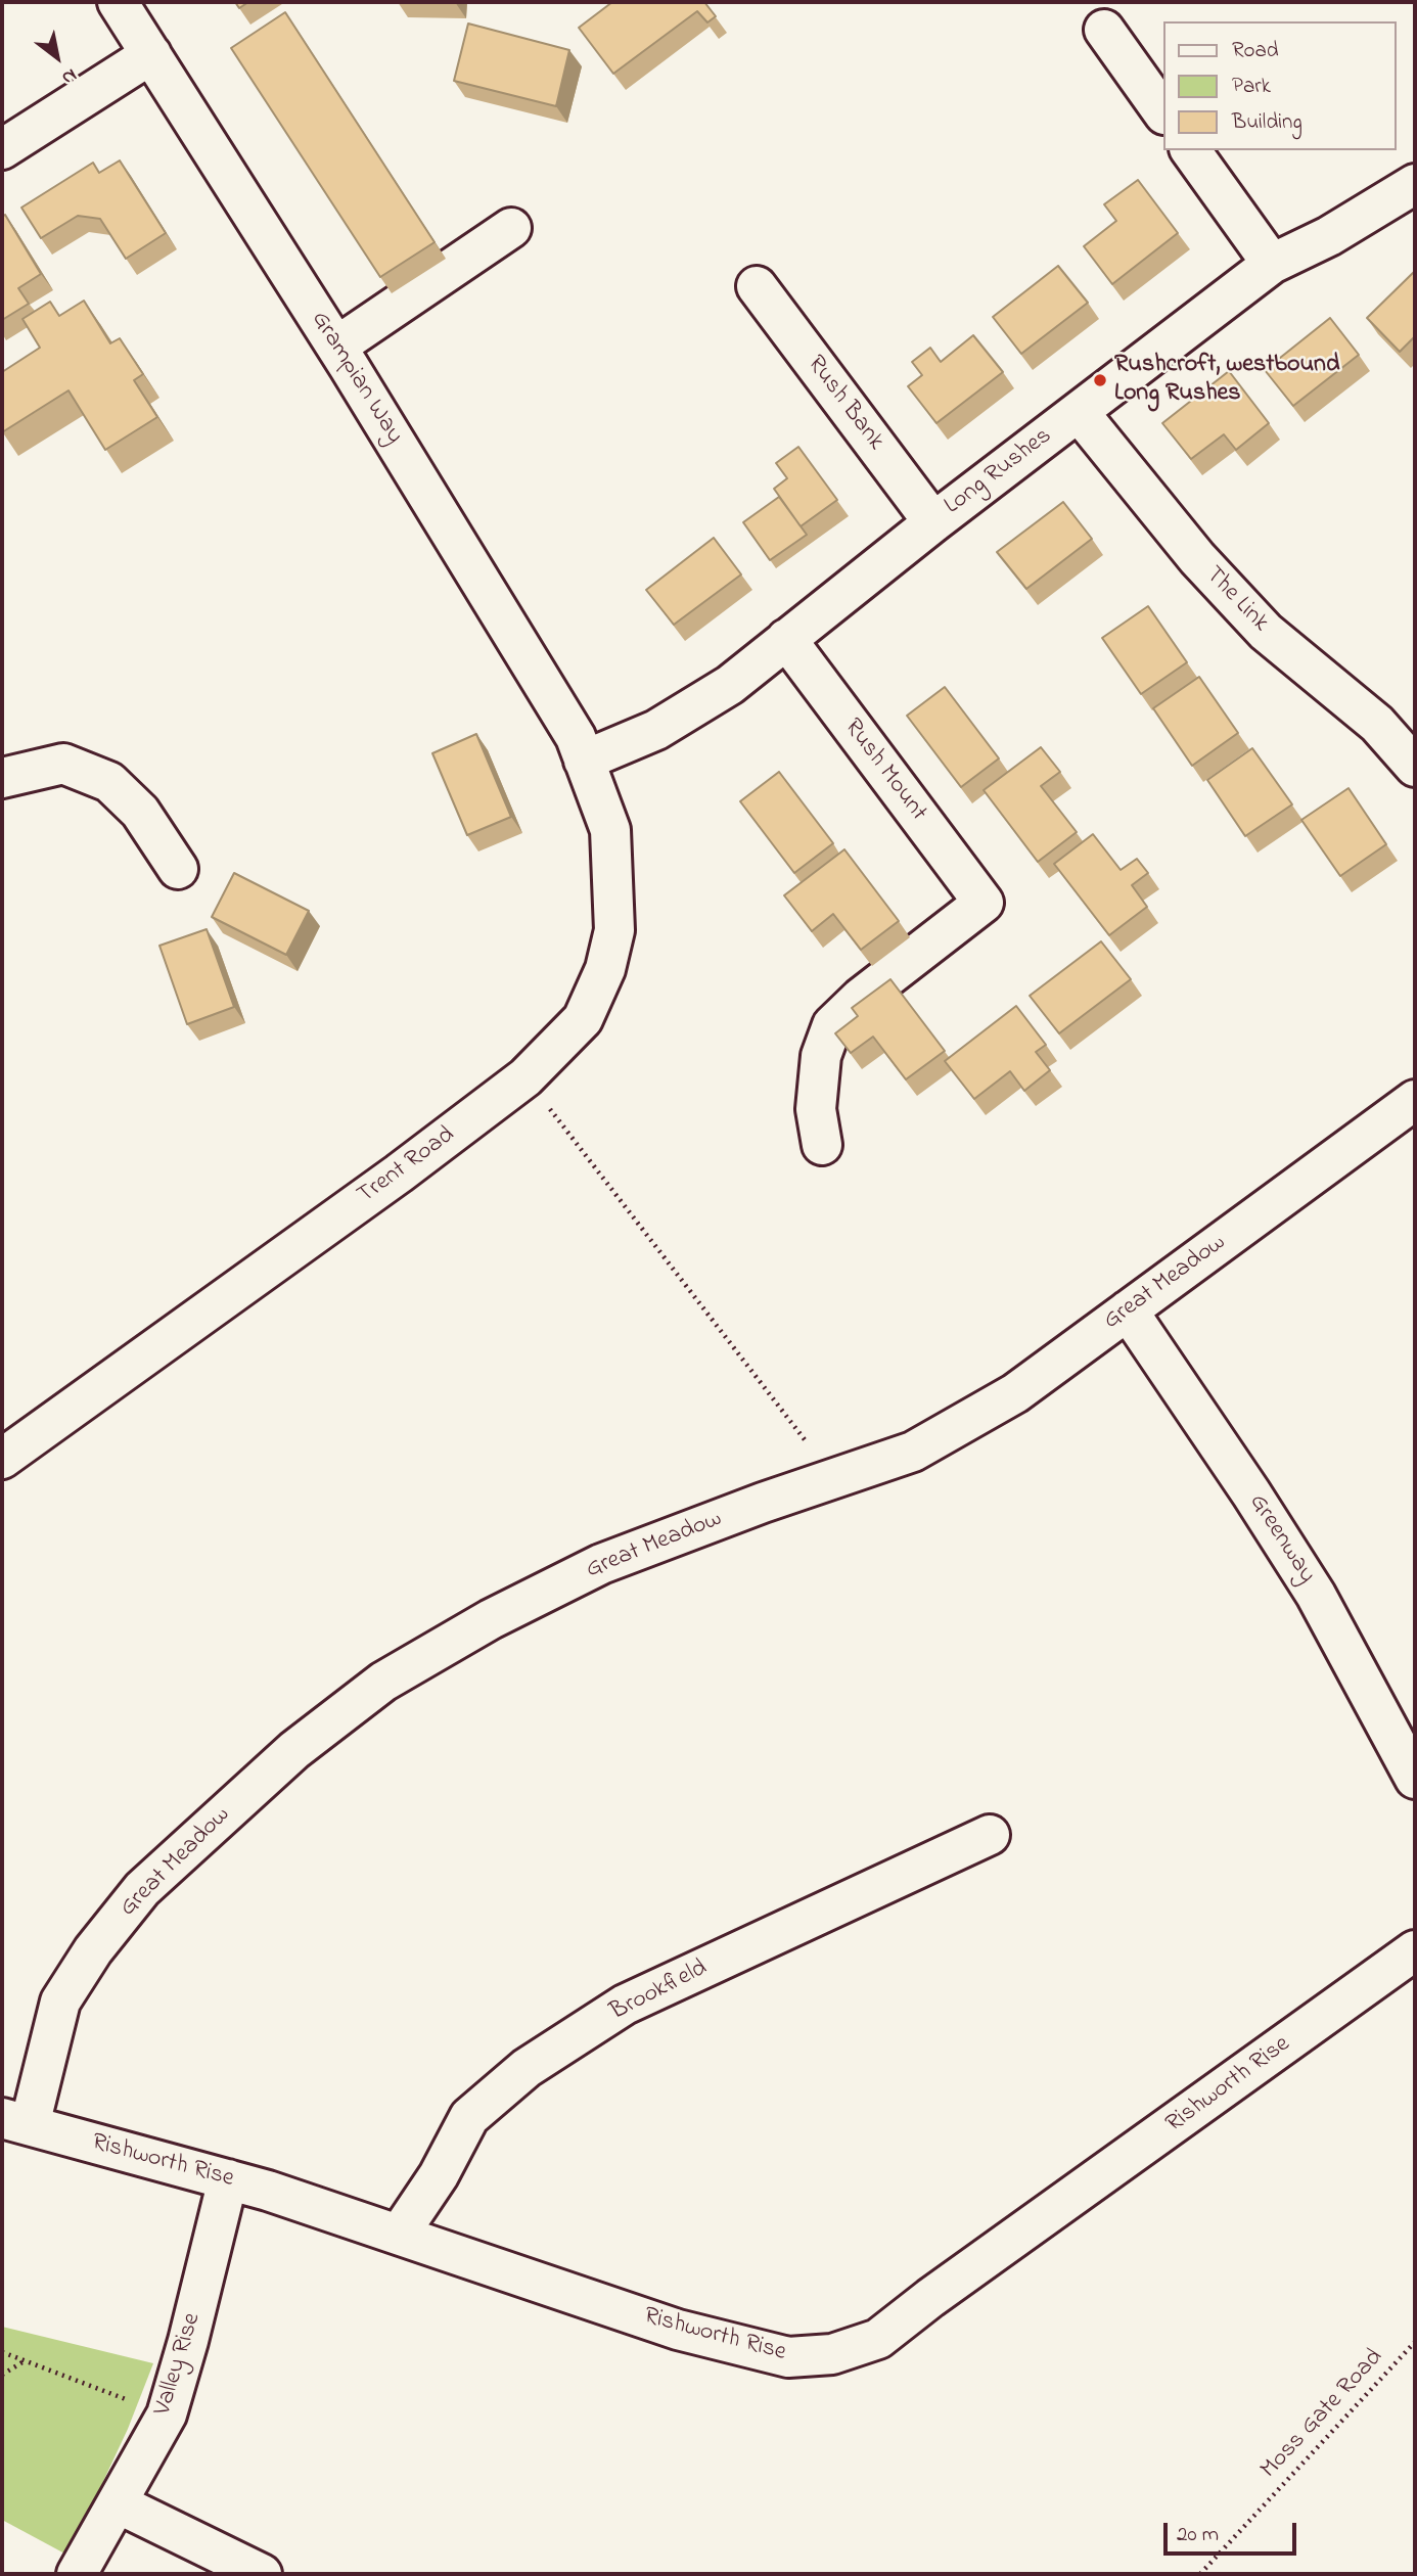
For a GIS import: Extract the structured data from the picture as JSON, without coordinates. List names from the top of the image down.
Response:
{
  "streets": {
    "street": [
      "Grampian Way",
      "Rush Bank",
      "Long Rushes",
      "The Link",
      "Rush Mount",
      "Trent Road",
      "Great Meadow",
      "Greenway",
      "Brookfield",
      "Rishworth Rise",
      "Valley Rise"
    ],
    "path": ["Moss Gate Road"]
  },
  "crossings": [
    ["Grampian Way", "Long Rushes"],
    ["Grampian Way", "Trent Road"],
    ["Rush Bank", "Long Rushes"],
    ["Long Rushes", "The Link"],
    ["Long Rushes", "Rush Mount"],
    ["Long Rushes", "Trent Road"],
    ["Great Meadow", "Greenway"],
    ["Great Meadow", "Rishworth Rise"],
    ["Brookfield", "Rishworth Rise"],
    ["Rishworth Rise", "Valley Rise"]
  ],
  "places": ["Rushcroft, westbound Long Rushes"],
  "legend": ["Road", "Park", "Building"],
  "scale_bar": "20 m",
  "north": "bottom right"
}
